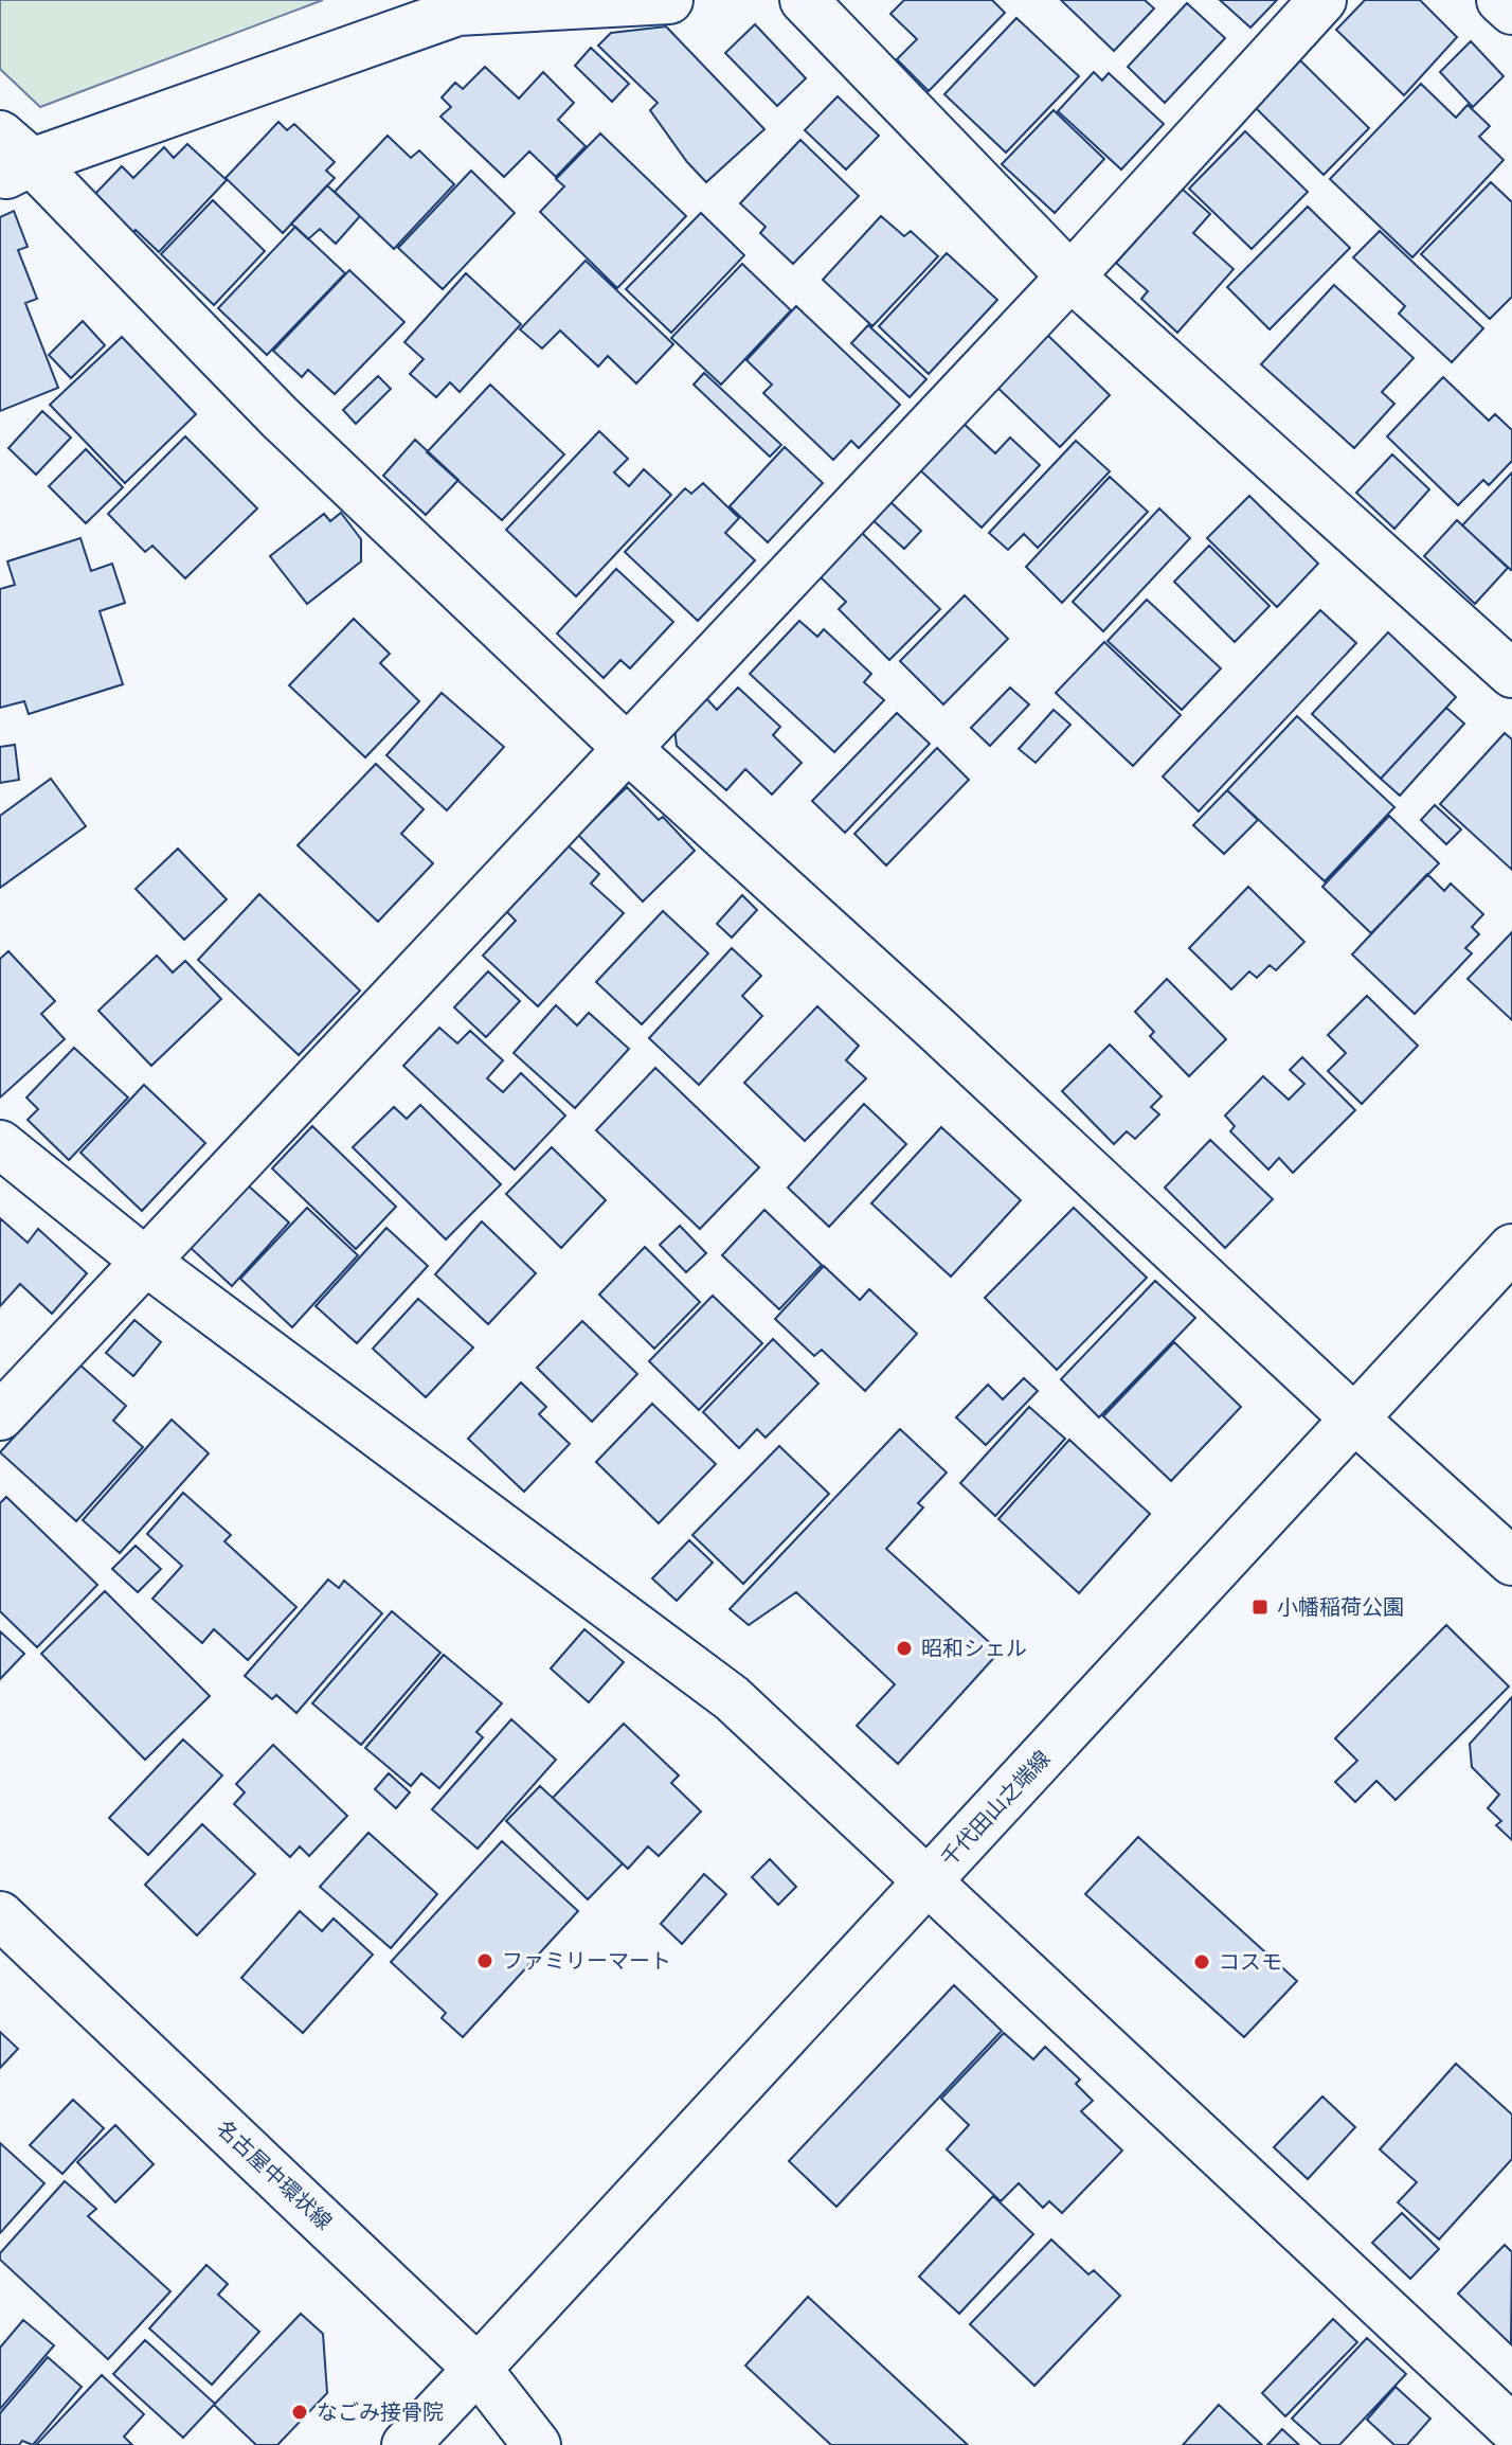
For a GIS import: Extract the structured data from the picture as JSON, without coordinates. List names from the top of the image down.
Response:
{
  "streets": {
    "street": ["千代田山之端線", "名古屋中環状線"]
  },
  "crossings": [
    ["千代田山之端線", "名古屋中環状線"]
  ],
  "places": {
    "transit": ["小幡稲荷公園"],
    "other": [
      "昭和シェル",
      "ファミリーマート",
      "コスモ",
      "なごみ接骨院"
    ]
  }
}
